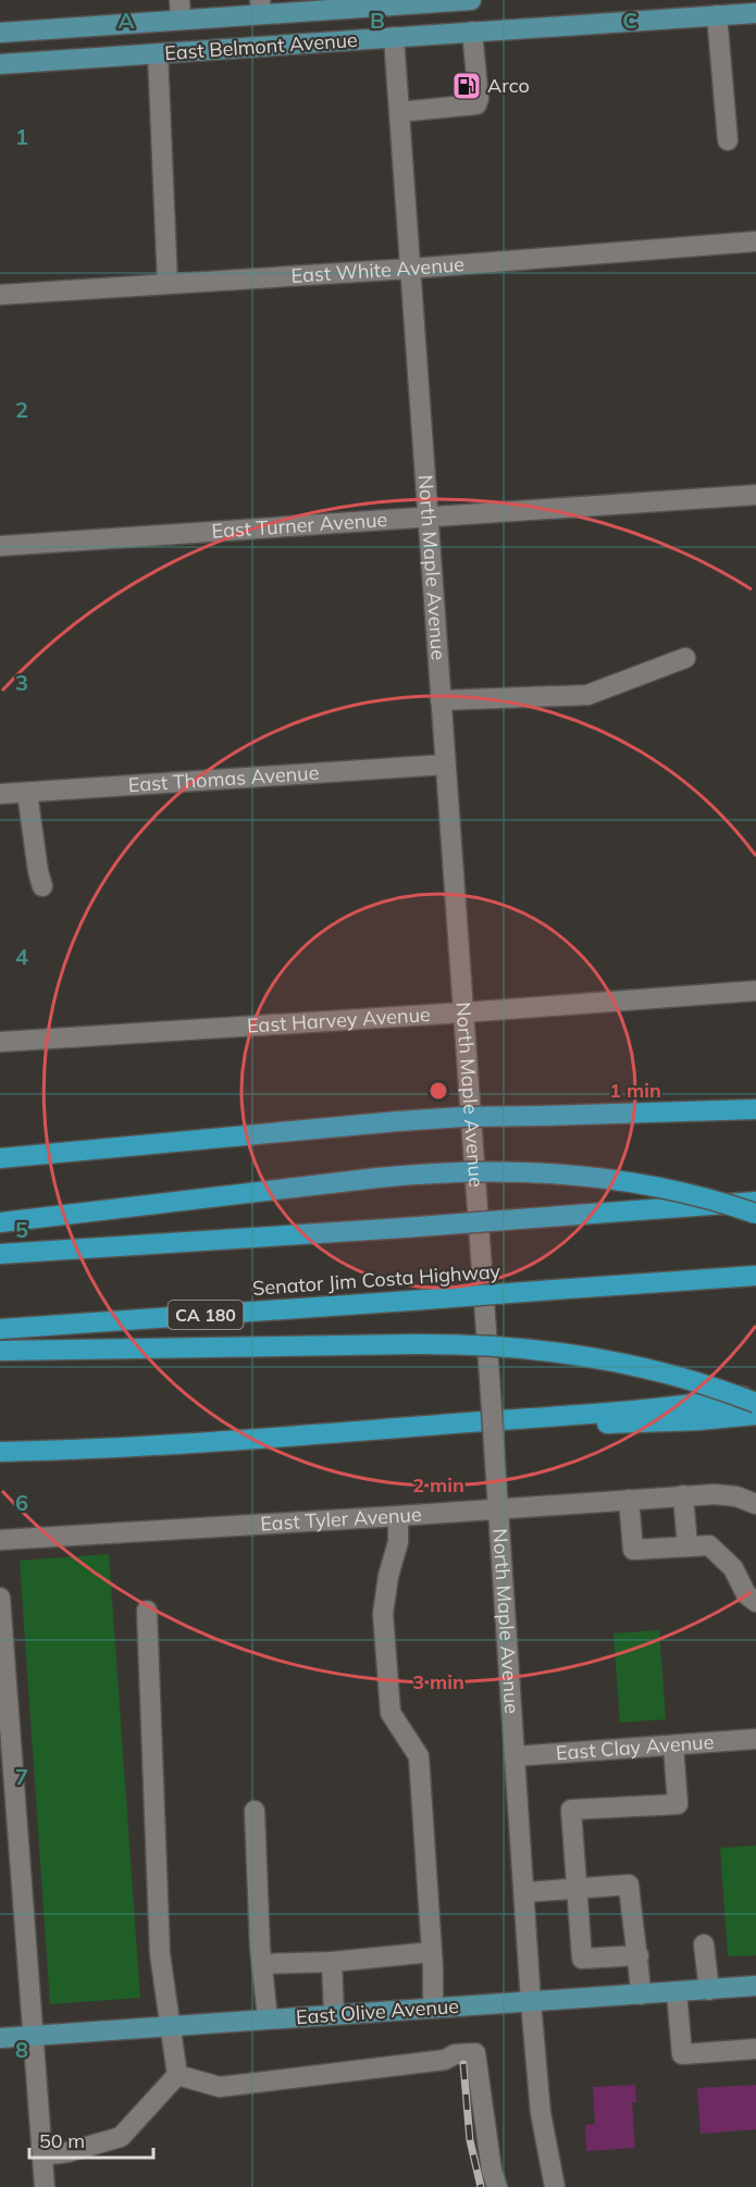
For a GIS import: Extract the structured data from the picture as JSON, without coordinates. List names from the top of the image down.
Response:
{
  "streets": {
    "highway": ["Senator Jim Costa Highway", "CA 180"],
    "main road": ["East Belmont Avenue", "North Maple Avenue", "East Olive Avenue"],
    "street": [
      "East White Avenue",
      "East Turner Avenue",
      "East Thomas Avenue",
      "East Harvey Avenue",
      "East Tyler Avenue",
      "East Clay Avenue"
    ]
  },
  "crossings": [
    ["East Belmont Avenue", "North Maple Avenue"],
    ["East White Avenue", "North Maple Avenue"],
    ["East Turner Avenue", "North Maple Avenue"],
    ["North Maple Avenue", "East Thomas Avenue"],
    ["North Maple Avenue", "East Harvey Avenue"],
    ["North Maple Avenue", "East Tyler Avenue"],
    ["North Maple Avenue", "East Clay Avenue"],
    ["North Maple Avenue", "East Olive Avenue"]
  ],
  "places": {
    "fuel station": ["Arco"]
  },
  "scale_bar": "50 m",
  "grid": {
    "columns": ["A", "B", "C"],
    "rows": [
      "1",
      "2",
      "3",
      "4",
      "5",
      "6",
      "7",
      "8"
    ]
  },
  "rings": ["1 min", "2 min", "3 min"]
}
